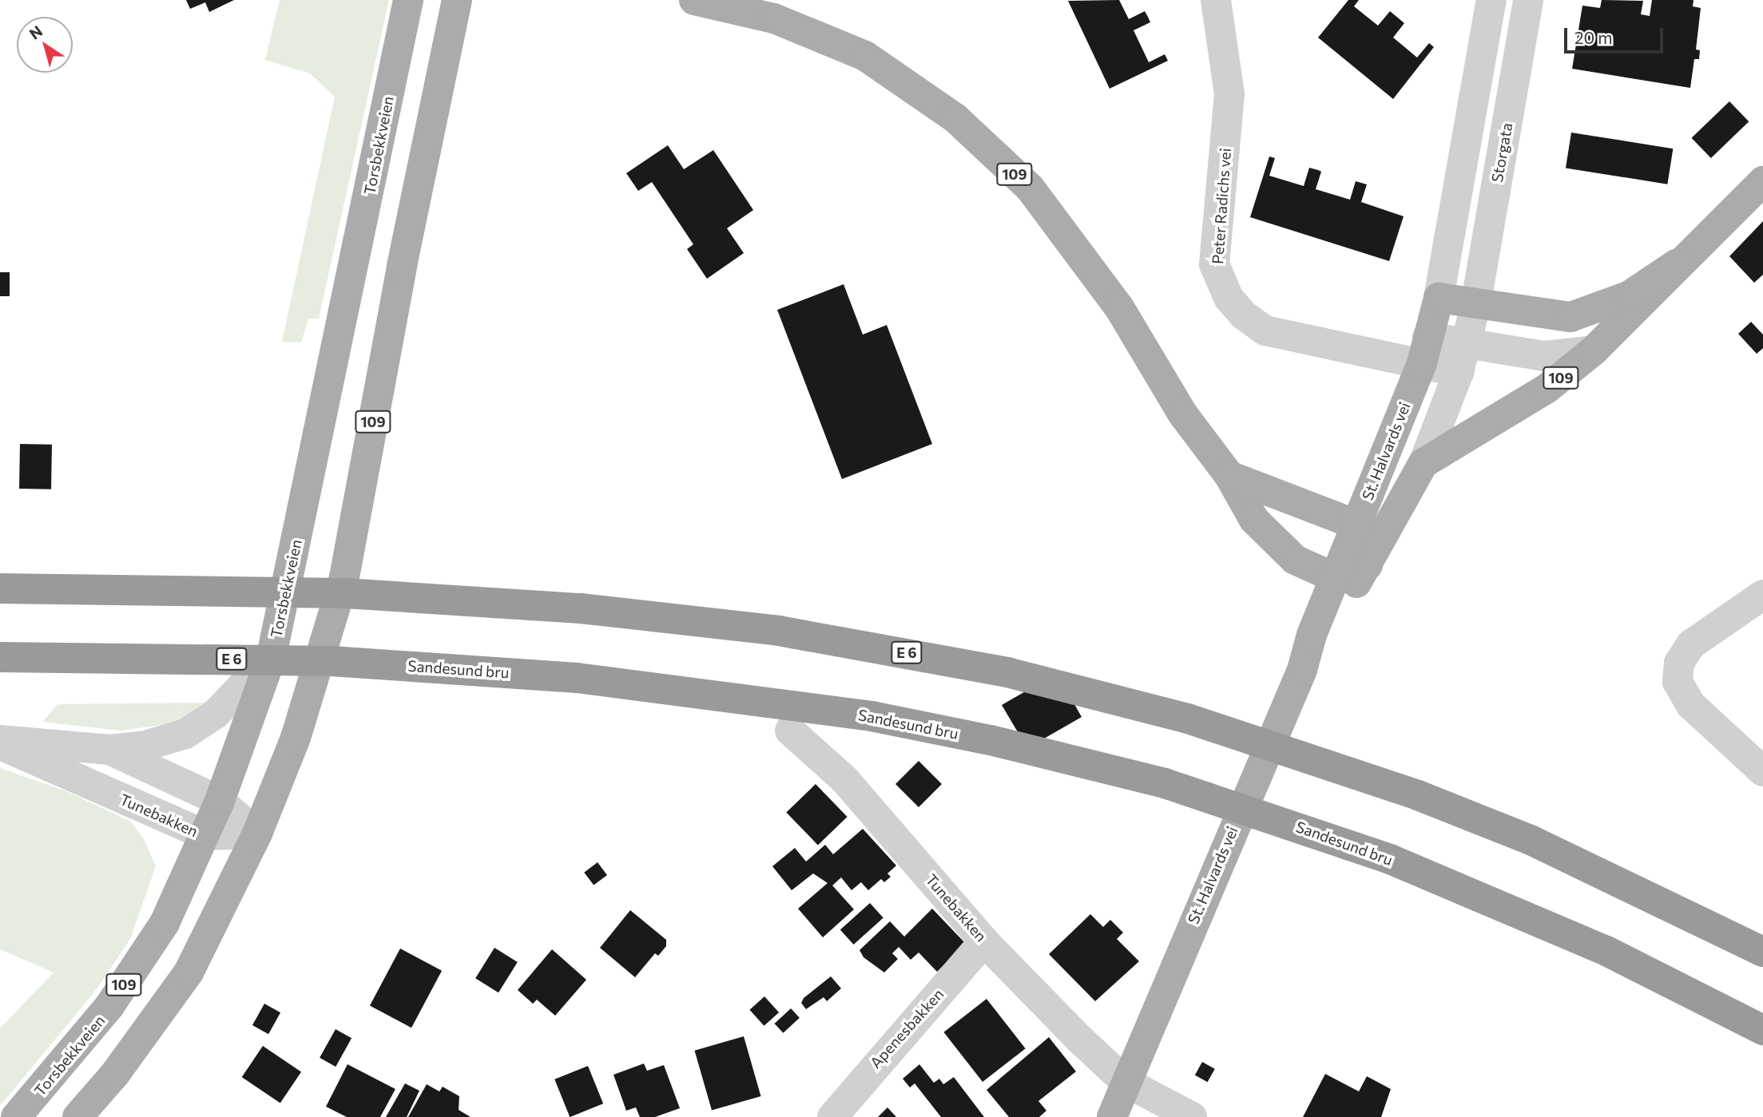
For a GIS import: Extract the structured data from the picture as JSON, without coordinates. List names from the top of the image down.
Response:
{
  "streets": {
    "highway": ["E 6", "Sandesund bru"],
    "main road": ["Torsbekkveien", "109", "St. Halvards vei"],
    "street": [
      "Storgata",
      "Peter Radichs vei",
      "Tunebakken",
      "Apenesbakken"
    ]
  },
  "crossings": [
    ["Torsbekkveien", "Tunebakken"],
    ["Storgata", "109"],
    ["Storgata", "St. Halvards vei"],
    ["109", "St. Halvards vei"],
    ["109", "Tunebakken"],
    ["Peter Radichs vei", "St. Halvards vei"],
    ["St. Halvards vei", "Tunebakken"],
    ["Tunebakken", "Apenesbakken"]
  ],
  "scale_bar": "20 m",
  "north": "top left"
}
